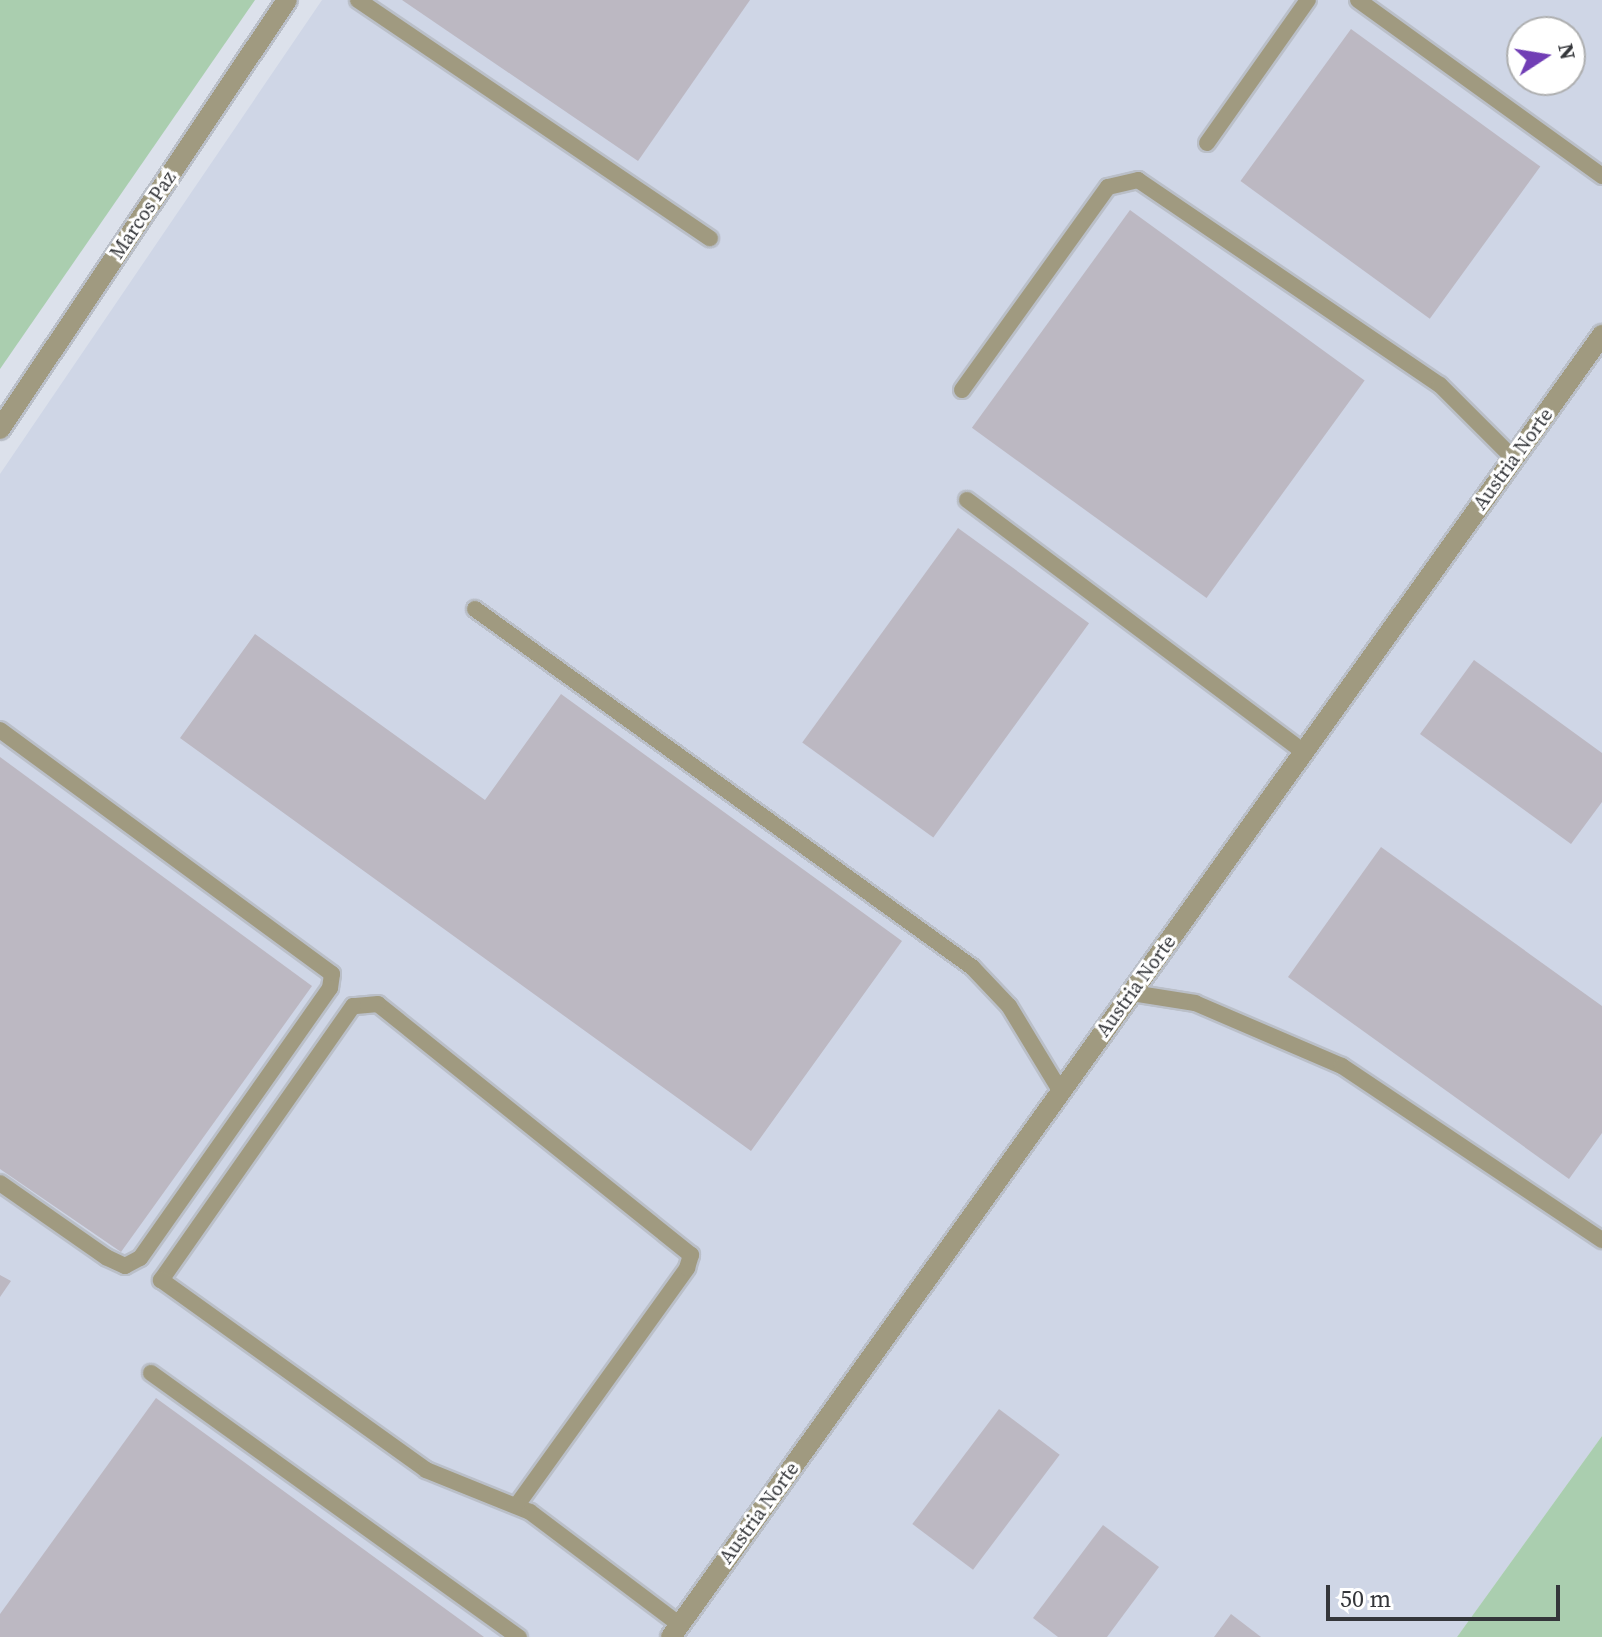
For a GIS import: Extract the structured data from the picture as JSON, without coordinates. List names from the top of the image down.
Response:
{
  "streets": {
    "street": ["Marcos Paz", "Austria Norte"]
  },
  "scale_bar": "50 m",
  "north": "right"
}
